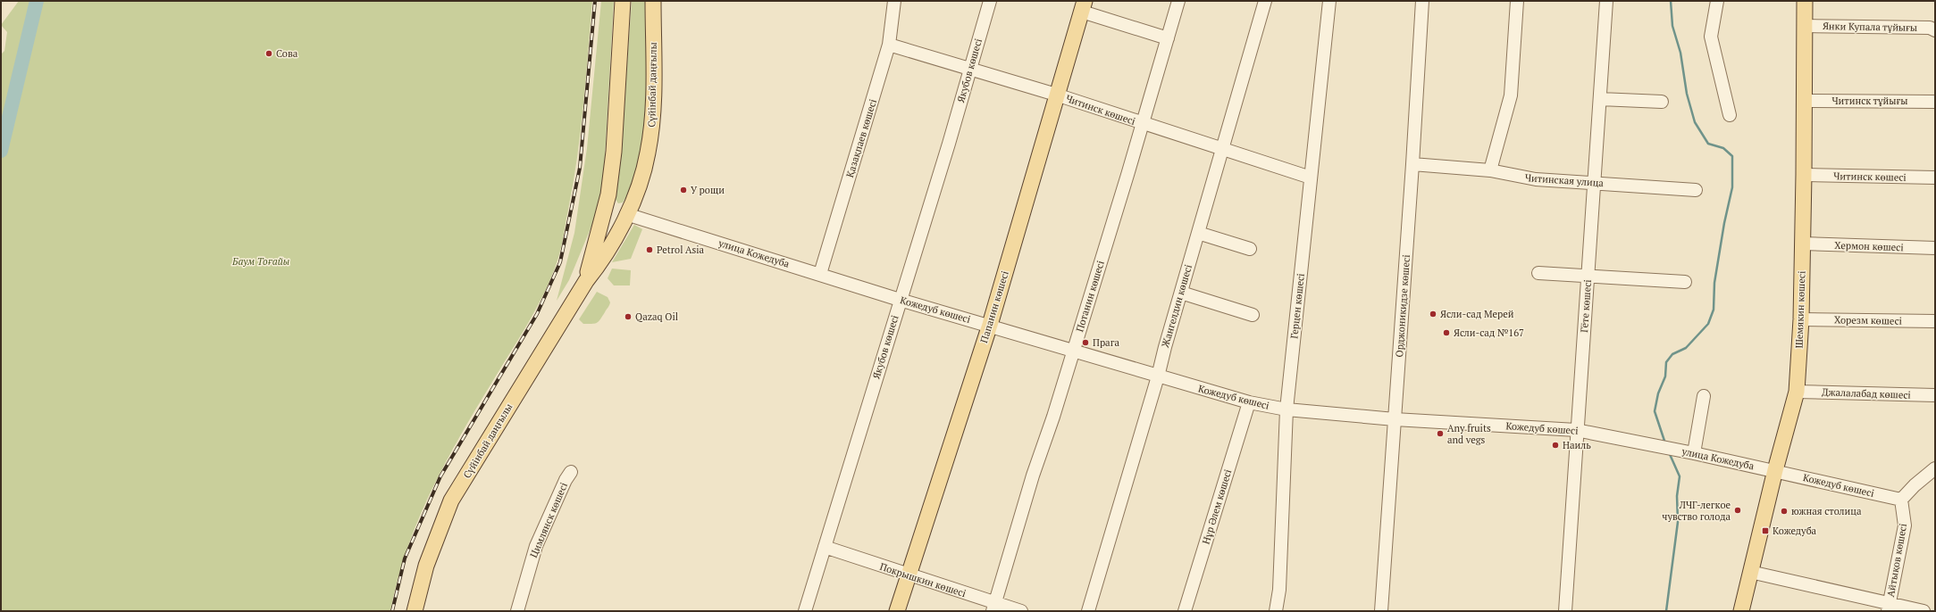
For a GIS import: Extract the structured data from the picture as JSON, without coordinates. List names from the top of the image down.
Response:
{
  "streets": {
    "main road": ["Сүйінбай даңғылы", "Папанин көшесі", "Шемякин көшесі"],
    "street": [
      "Янки Купала тұйығы",
      "Якубов көшесі",
      "Читинск тұйығы",
      "Читинск көшесі",
      "Қазақпаев көшесі",
      "Читинская улица",
      "Хермон көшесі",
      "улица Кожедуба",
      "Потанин көшесі",
      "Жангелдин көшесі",
      "Герцен көшесі",
      "Орджоникидзе көшесі",
      "Гёте көшесі",
      "Кожедуб көшесі",
      "Хорезм көшесі",
      "Джалалабад көшесі",
      "Нұр Әлем көшесі",
      "Цимлянск көшесі",
      "Айтықов көшесі",
      "Покрышкин көшесі"
    ]
  },
  "crossings": [
    ["Янки Купала тұйығы", "Шемякин көшесі"],
    ["Якубов көшесі", "Читинск көшесі"],
    ["Якубов көшесі", "Кожедуб көшесі"],
    ["Якубов көшесі", "Покрышкин көшесі"],
    ["Сүйінбай даңғылы", "улица Кожедуба"],
    ["Читинск тұйығы", "Шемякин көшесі"],
    ["Читинск көшесі", "Қазақпаев көшесі"],
    ["Читинск көшесі", "Потанин көшесі"],
    ["Читинск көшесі", "Жангелдин көшесі"],
    ["Читинск көшесі", "Герцен көшесі"],
    ["Читинск көшесі", "Папанин көшесі"],
    ["Читинск көшесі", "Шемякин көшесі"],
    ["Қазақпаев көшесі", "улица Кожедуба"],
    ["Қазақпаев көшесі", "Кожедуб көшесі"],
    ["Читинская улица", "Орджоникидзе көшесі"],
    ["Читинская улица", "Гёте көшесі"],
    ["Хермон көшесі", "Шемякин көшесі"],
    ["улица Кожедуба", "Кожедуб көшесі"],
    ["улица Кожедуба", "Шемякин көшесі"],
    ["Потанин көшесі", "Кожедуб көшесі"],
    ["Потанин көшесі", "Покрышкин көшесі"],
    ["Жангелдин көшесі", "Кожедуб көшесі"],
    ["Герцен көшесі", "Кожедуб көшесі"],
    ["Орджоникидзе көшесі", "Кожедуб көшесі"],
    ["Гёте көшесі", "Кожедуб көшесі"],
    ["Папанин көшесі", "Кожедуб көшесі"],
    ["Папанин көшесі", "Покрышкин көшесі"],
    ["Кожедуб көшесі", "Шемякин көшесі"],
    ["Кожедуб көшесі", "Нұр Әлем көшесі"],
    ["Кожедуб көшесі", "Айтықов көшесі"],
    ["Шемякин көшесі", "Хорезм көшесі"],
    ["Шемякин көшесі", "Джалалабад көшесі"],
    ["Шемякин көшесі", "Айтықов көшесі"]
  ],
  "parks": ["Баум Тоғайы"],
  "places": {
    "other": [
      "Сова",
      "У рощи",
      "Petrol Asia",
      "Ясли-сад Мерей",
      "Qazaq Oil",
      "Ясли-сад №167",
      "Прага",
      "Any fruits and vegs",
      "Наиль",
      "ЛЧГ-легкое чувство голода",
      "южная столица"
    ],
    "transit": ["Кожедуба"]
  }
}
